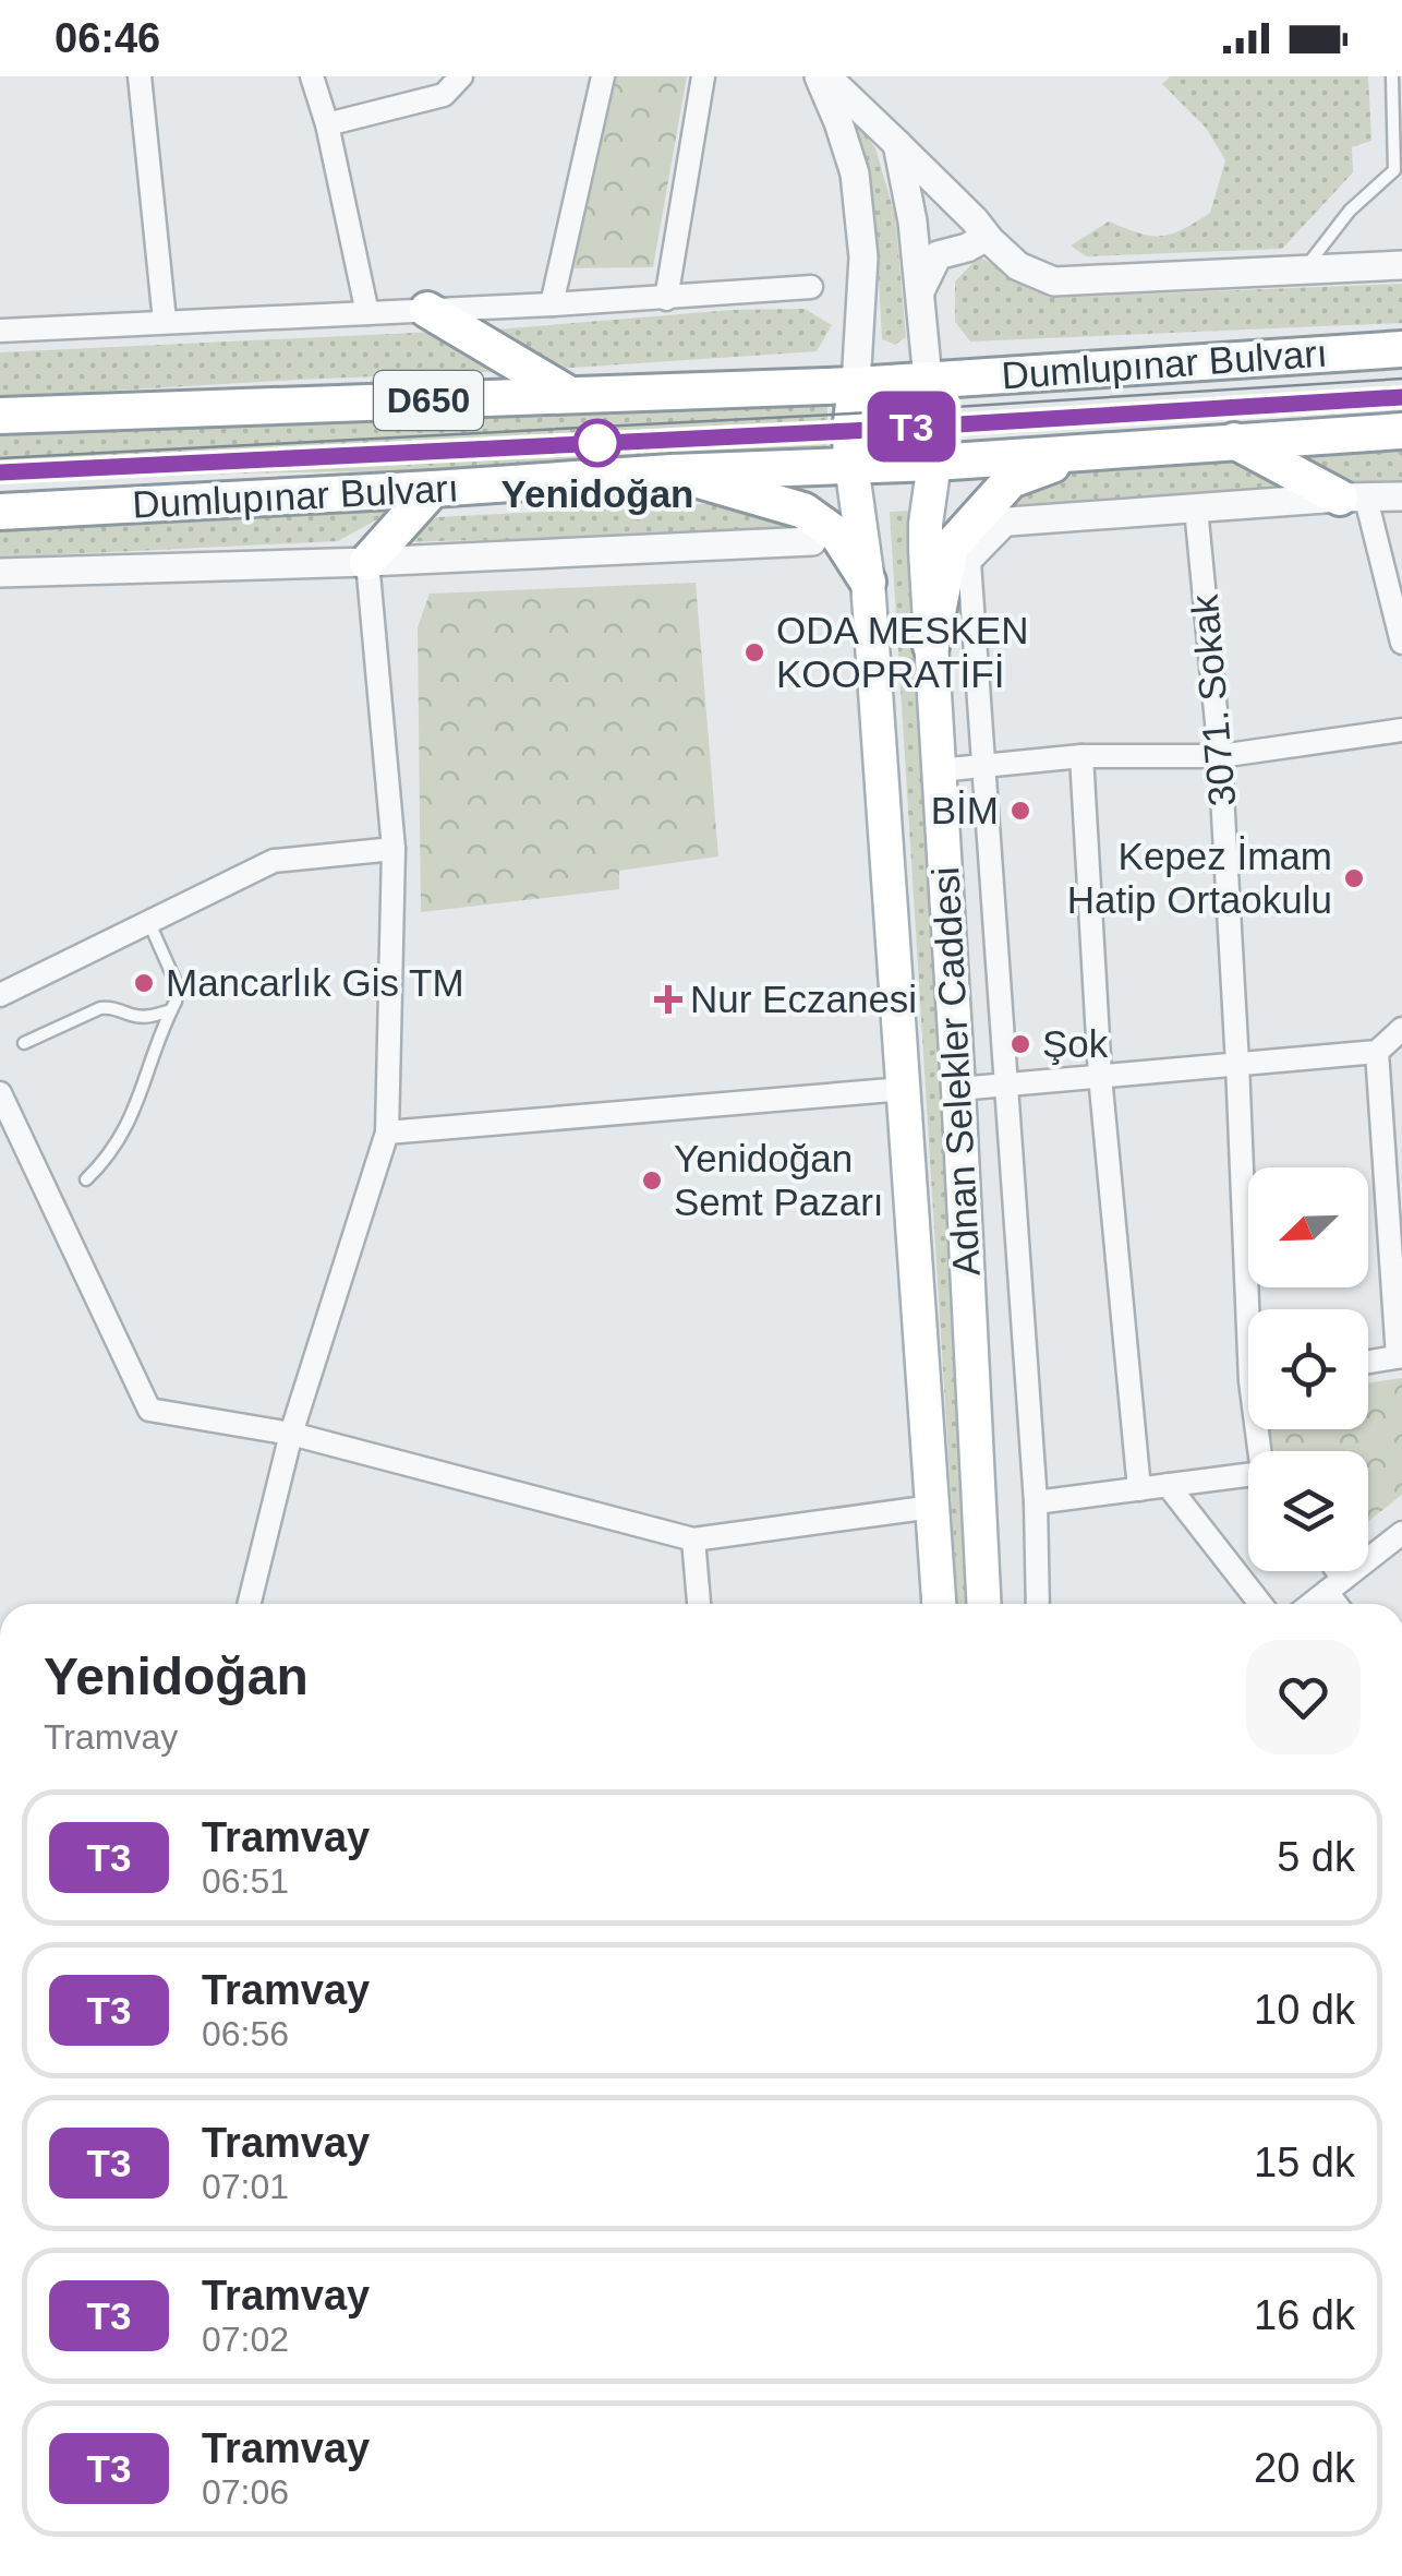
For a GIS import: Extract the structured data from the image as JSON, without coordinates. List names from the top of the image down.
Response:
{
  "streets": {
    "highway": ["Dumlupınar Bulvarı", "D650"],
    "main road": ["Adnan Selekler Caddesi"],
    "street": ["3071. Sokak"]
  },
  "crossings": [
    ["Dumlupınar Bulvarı", "Adnan Selekler Caddesi"]
  ],
  "places": {
    "other": [
      "Yenidoğan",
      "ODA MESKEN KOOPRATİFİ",
      "BİM",
      "Kepez İmam Hatip Ortaokulu",
      "Mancarlık Gis TM",
      "Şok",
      "Yenidoğan Semt Pazarı"
    ],
    "health": ["Nur Eczanesi"]
  },
  "lines": ["tram line T3"],
  "north": "bottom left",
  "page": {
    "status": "06:46",
    "on_map": "T3",
    "heading": ["Yenidoğan", "Tramvay"],
    "list": [
      {
        "mark": "T3",
        "name": "Tramvay",
        "note": "06:51",
        "value": "5 dk"
      },
      {
        "mark": "T3",
        "name": "Tramvay",
        "note": "06:56",
        "value": "10 dk"
      },
      {
        "mark": "T3",
        "name": "Tramvay",
        "note": "07:01",
        "value": "15 dk"
      },
      {
        "mark": "T3",
        "name": "Tramvay",
        "note": "07:02",
        "value": "16 dk"
      },
      {
        "mark": "T3",
        "name": "Tramvay",
        "note": "07:06",
        "value": "20 dk"
      }
    ]
  }
}
